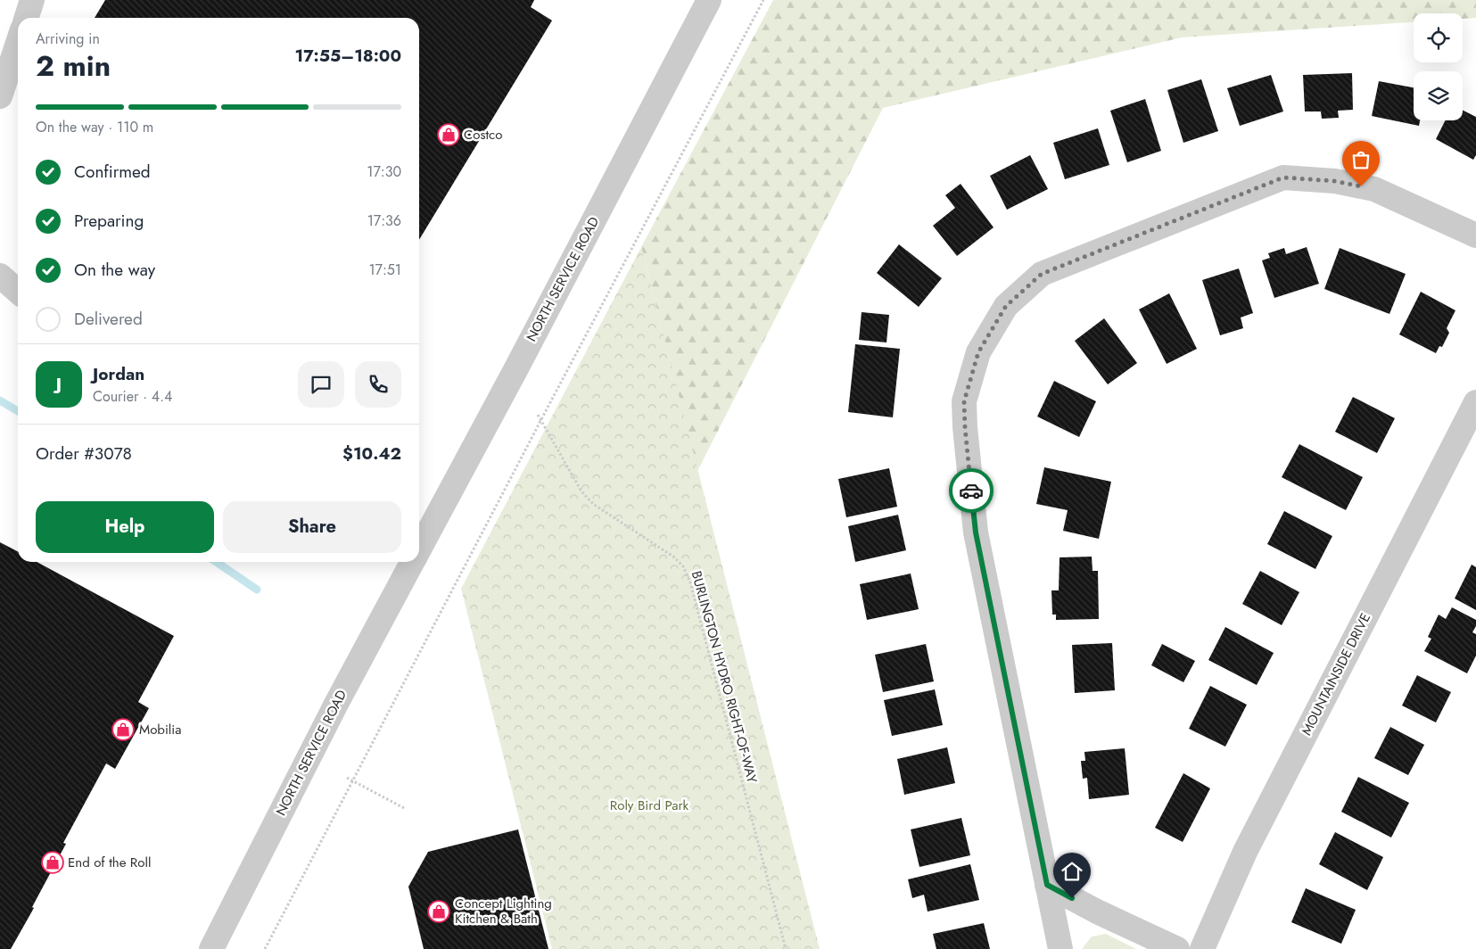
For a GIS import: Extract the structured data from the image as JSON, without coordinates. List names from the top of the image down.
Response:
{
  "streets": {
    "street": ["NORTH SERVICE ROAD", "MOUNTAINSIDE DRIVE"],
    "path": ["BURLINGTON HYDRO RIGHT-OF-WAY"]
  },
  "parks": ["Roly Bird Park"],
  "places": {
    "shop": [
      "Costco",
      "Mobilia",
      "End of the Roll",
      "Concept Lighting Kitchen & Bath"
    ]
  },
  "page": {
    "heading": ["2 min", "Arriving in", "17:55–18:00"],
    "panel": [
      "Jordan",
      "Courier · 4.4",
      "Order #3078",
      "$10.42"
    ],
    "bar": "On the way · 110 m",
    "list": [
      ["Confirmed", "17:30"],
      ["Preparing", "17:36"],
      ["On the way", "17:51"],
      "Delivered"
    ],
    "round": "J",
    "buttons": ["Help", "Share"]
  }
}
